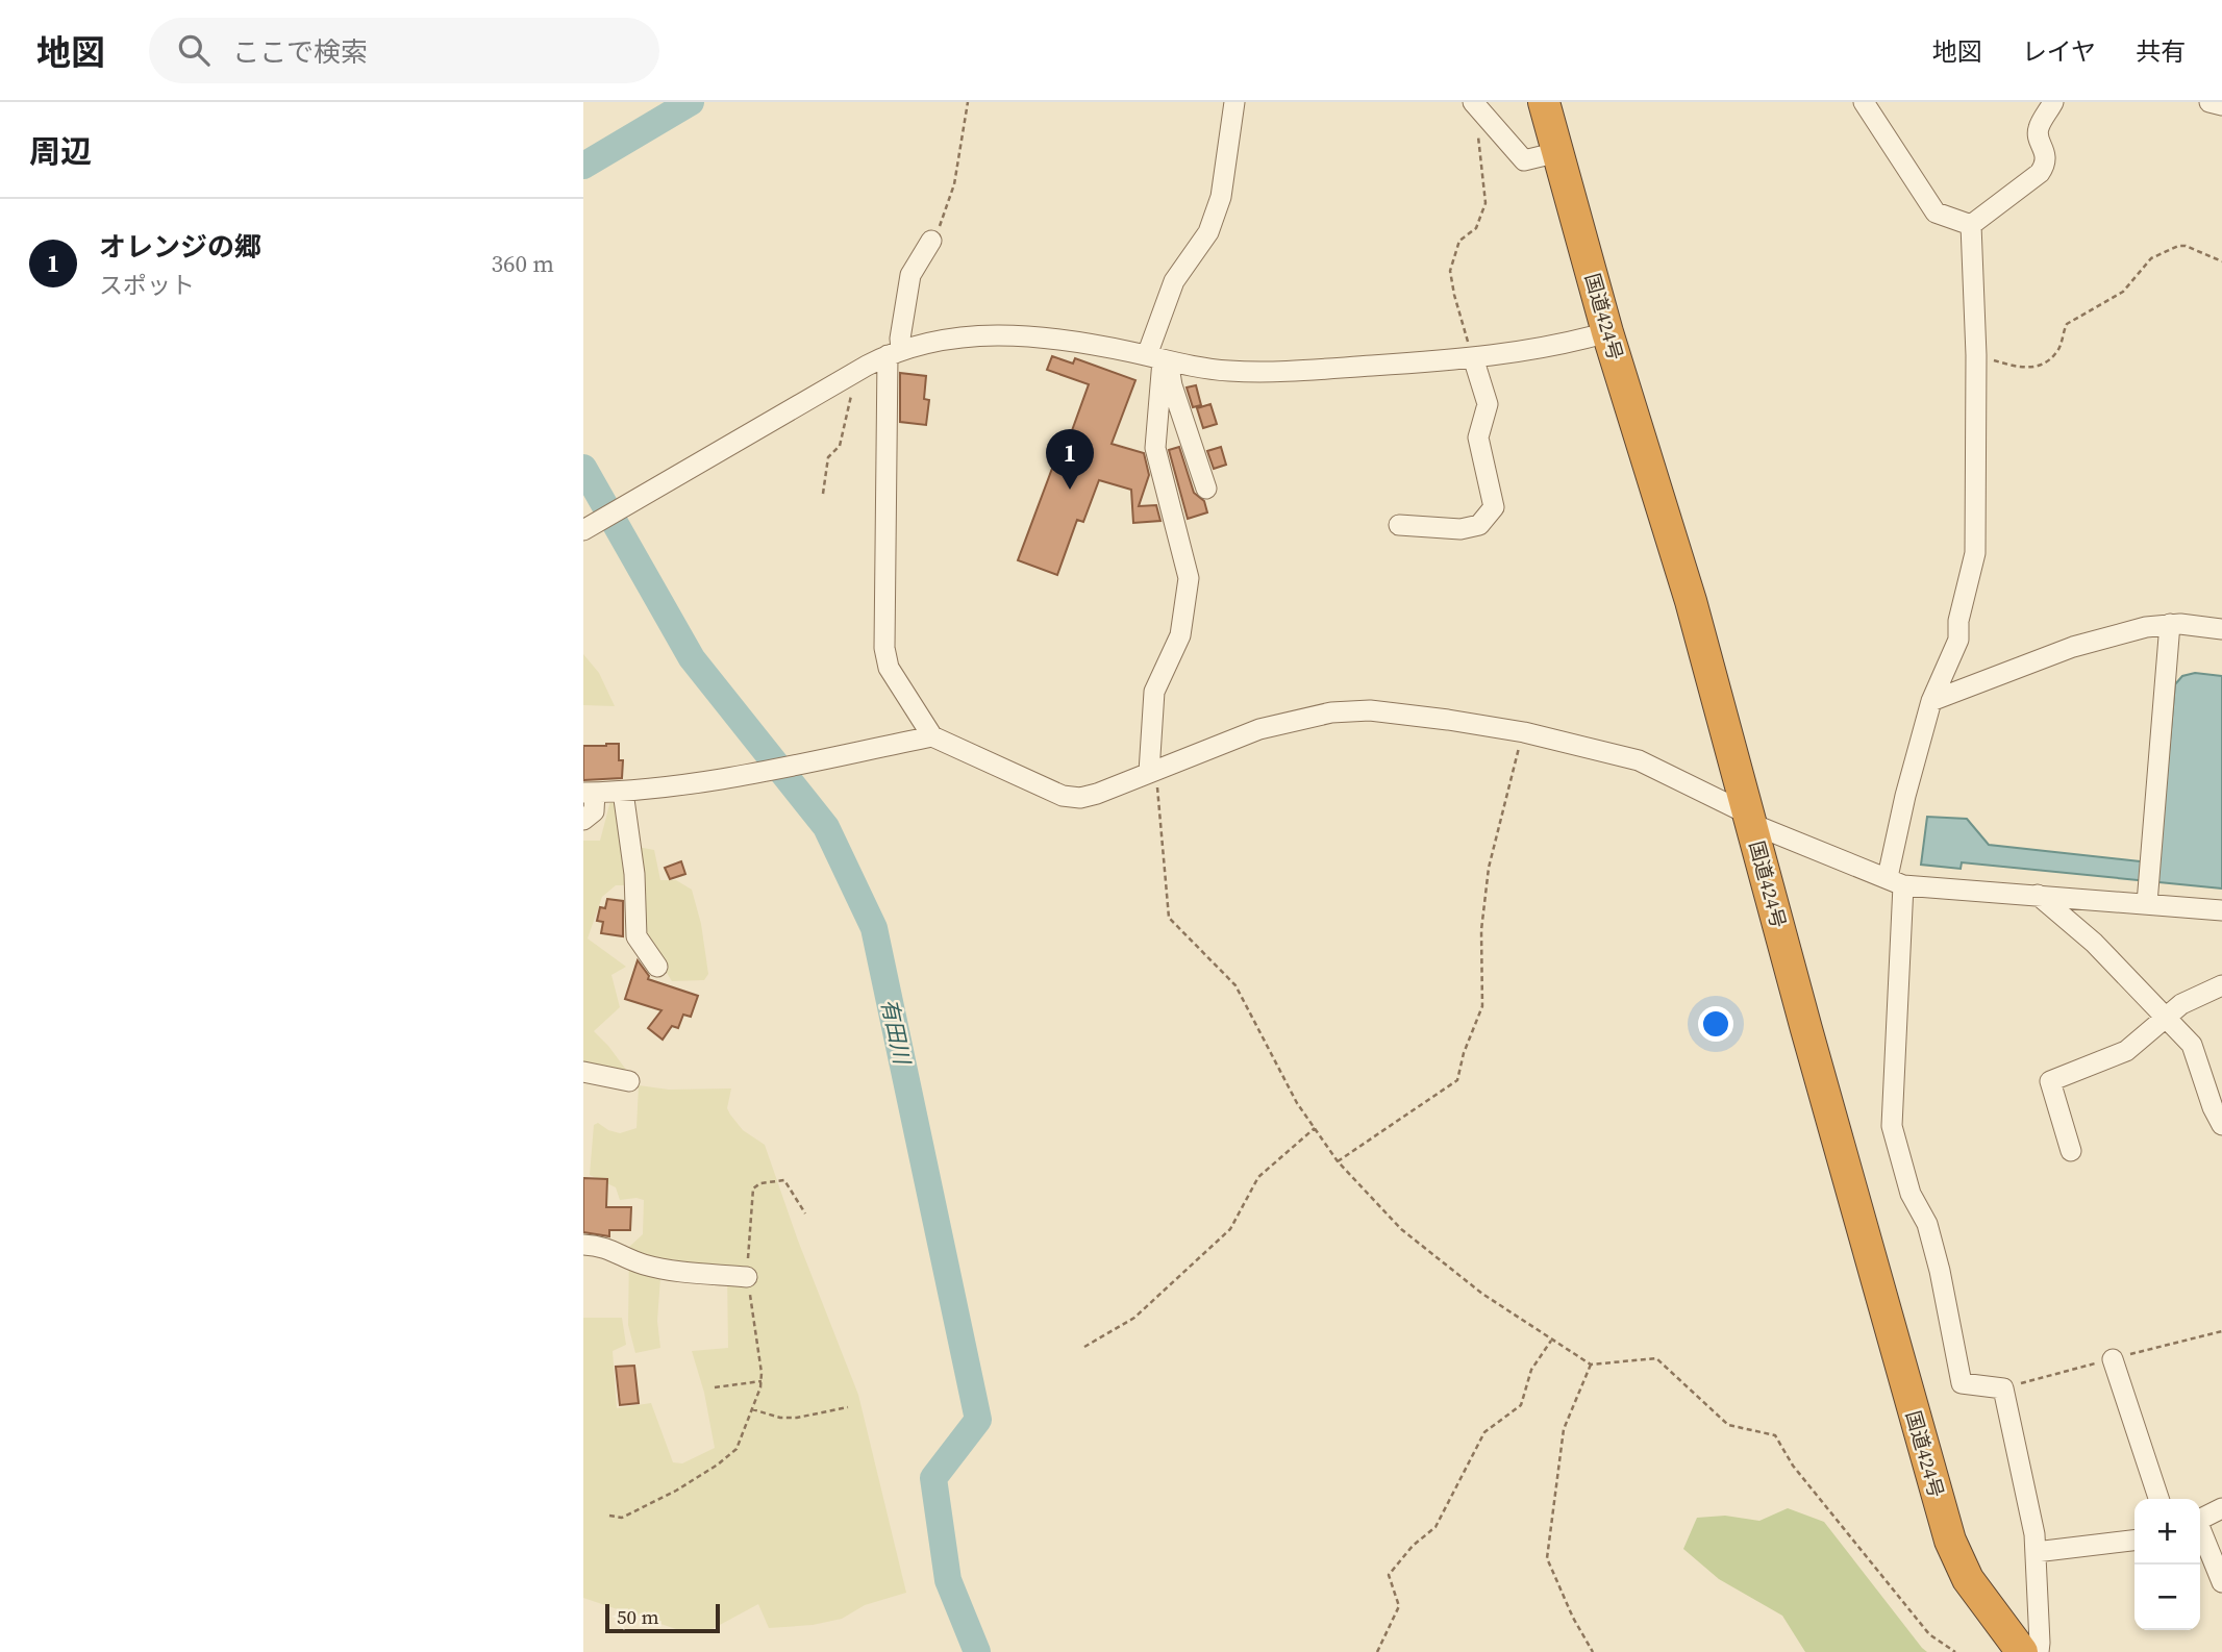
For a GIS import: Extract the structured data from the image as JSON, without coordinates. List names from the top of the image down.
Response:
{
  "streets": {
    "highway": ["国道424号"]
  },
  "water": ["有田川"],
  "scale_bar": "50 m",
  "page": {
    "header": "地図",
    "search": "ここで検索",
    "nav": ["地図", "レイヤ", "共有"],
    "heading": "周辺",
    "list": [
      {
        "mark": "1",
        "name": "オレンジの郷",
        "note": "スポット",
        "value": "360 m"
      }
    ],
    "pins": "1",
    "map_buttons": ["+", "−"],
    "scale": "50 m"
  }
}
